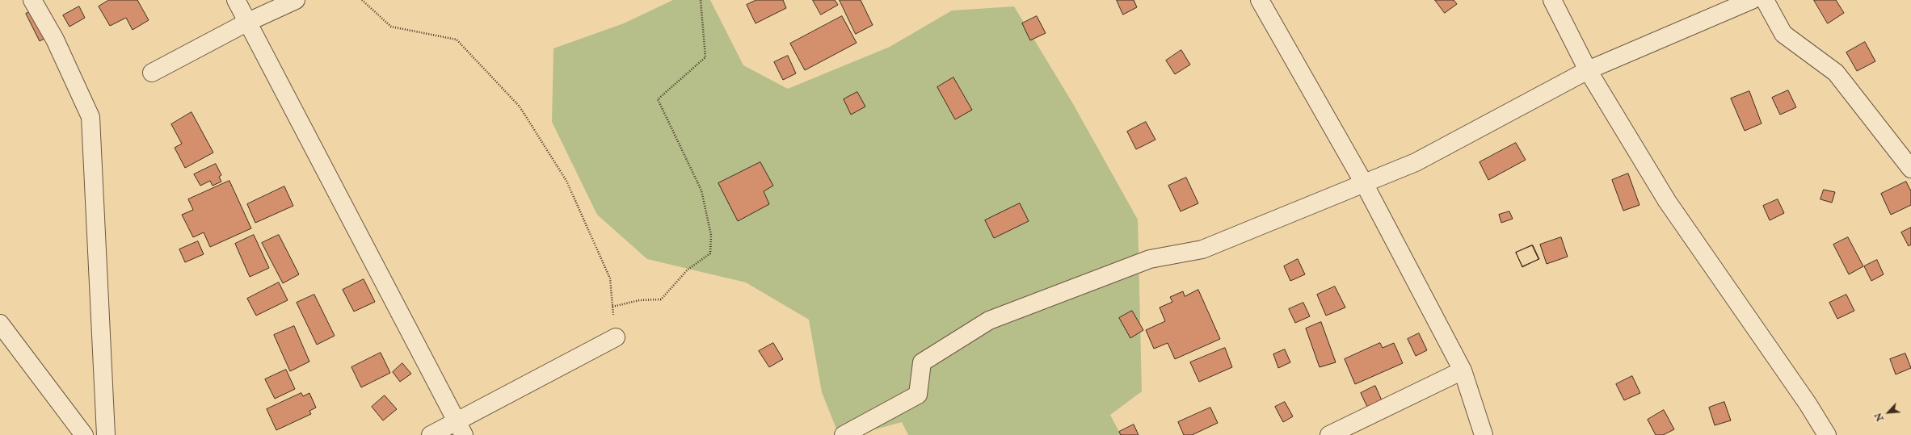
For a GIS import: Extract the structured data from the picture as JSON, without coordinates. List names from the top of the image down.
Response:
{
  "north": "bottom left"
}
